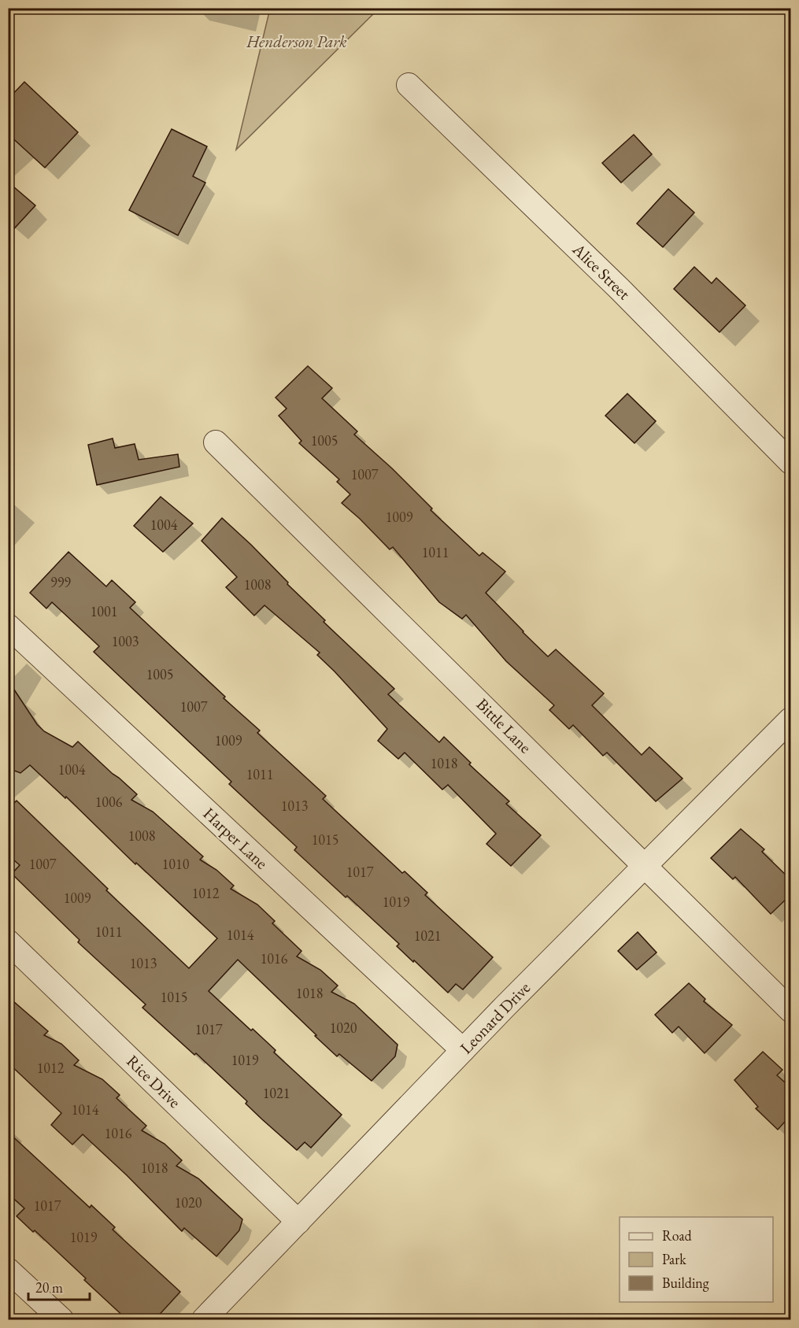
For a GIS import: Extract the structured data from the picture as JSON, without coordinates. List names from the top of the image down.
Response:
{
  "streets": {
    "street": [
      "Alice Street",
      "Bittle Lane",
      "Harper Lane",
      "Leonard Drive",
      "Rice Drive"
    ]
  },
  "crossings": [
    ["Bittle Lane", "Leonard Drive"],
    ["Harper Lane", "Leonard Drive"],
    ["Leonard Drive", "Rice Drive"]
  ],
  "parks": ["Henderson Park"],
  "house_numbers": [
    "1005",
    "1007",
    "1009",
    "1004",
    "1011",
    "999",
    "1008",
    "1001",
    "1003",
    "1005",
    "1007",
    "1009",
    "1018",
    "1004",
    "1011",
    "1006",
    "1013",
    "1008",
    "1015",
    "1007",
    "1010",
    "1017",
    "1012",
    "1009",
    "1019",
    "1011",
    "1014",
    "1021",
    "1016",
    "1013",
    "1018",
    "1015",
    "1020",
    "1017",
    "1019",
    "1012",
    "1021",
    "1014",
    "1016",
    "1018",
    "1020",
    "1017",
    "1019"
  ],
  "legend": ["Road", "Park", "Building"],
  "scale_bar": "20 m"
}
